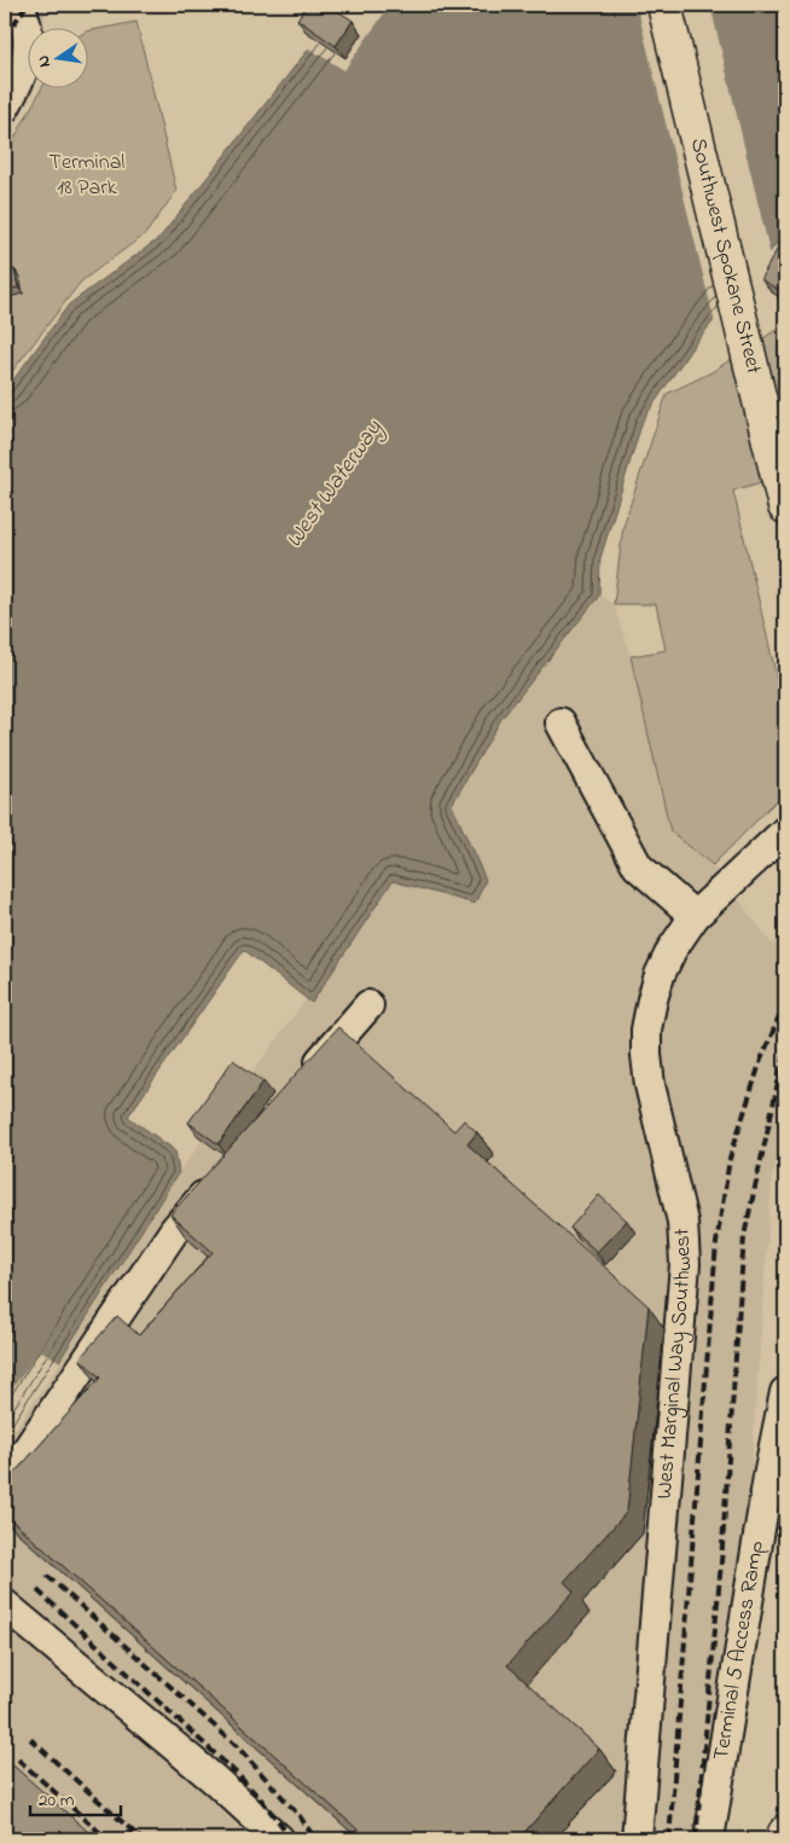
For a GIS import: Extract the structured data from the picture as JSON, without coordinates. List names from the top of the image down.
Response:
{
  "streets": {
    "main road": ["Southwest Spokane Street"],
    "street": ["West Marginal Way Southwest", "Terminal 5 Access Ramp"]
  },
  "water": ["West Waterway"],
  "parks": ["Terminal 18 Park"],
  "scale_bar": "20 m",
  "north": "left"
}
